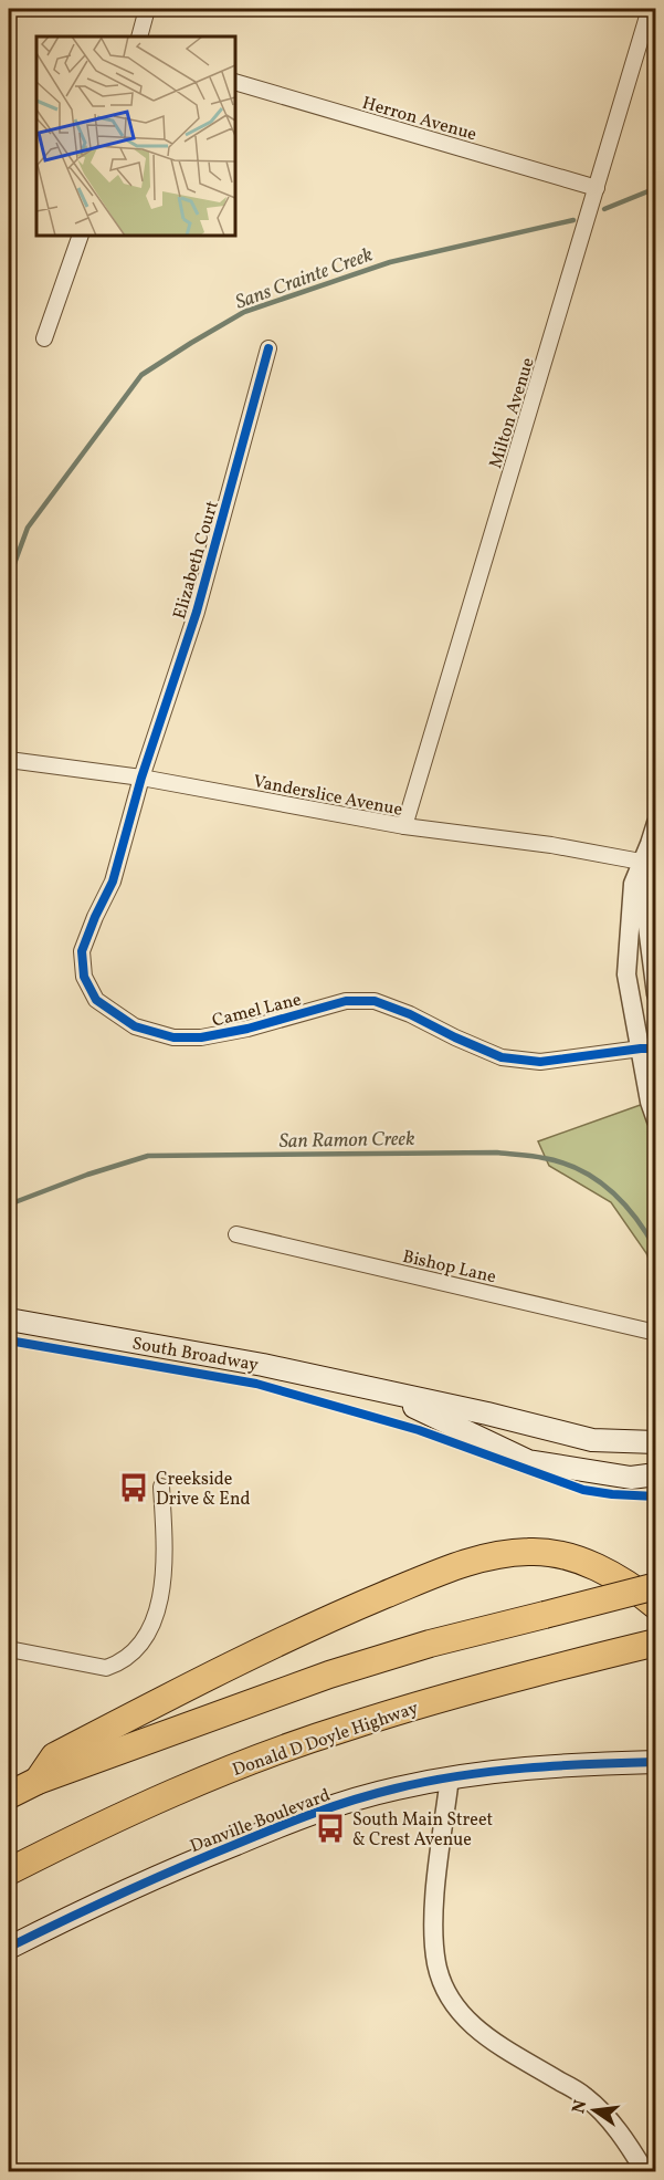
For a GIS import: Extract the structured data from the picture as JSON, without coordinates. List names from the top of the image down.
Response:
{
  "streets": {
    "highway": ["Donald D Doyle Highway"],
    "main road": ["South Broadway", "Danville Boulevard"],
    "street": [
      "Herron Avenue",
      "Milton Avenue",
      "Elizabeth Court",
      "Vanderslice Avenue",
      "Camel Lane",
      "Bishop Lane"
    ]
  },
  "crossings": [
    ["Herron Avenue", "Milton Avenue"],
    ["Milton Avenue", "Vanderslice Avenue"],
    ["Elizabeth Court", "Vanderslice Avenue"],
    ["Elizabeth Court", "Camel Lane"],
    ["Vanderslice Avenue", "Camel Lane"]
  ],
  "water": ["Sans Crainte Creek", "San Ramon Creek"],
  "places": {
    "bus stop": ["Creekside Drive & End", "South Main Street & Crest Avenue"]
  },
  "north": "left"
}
